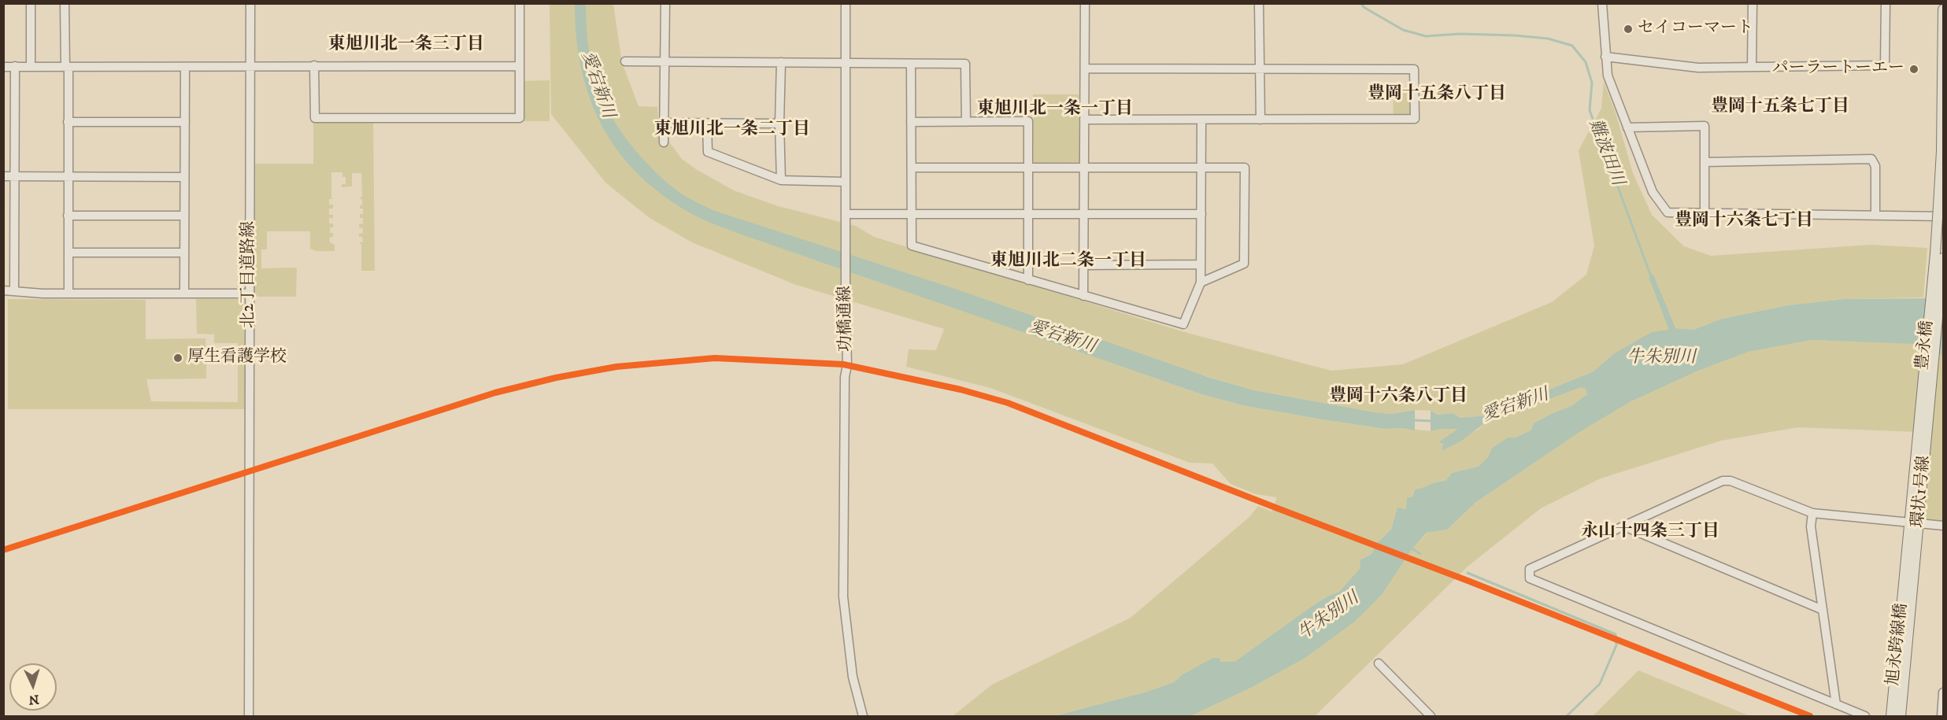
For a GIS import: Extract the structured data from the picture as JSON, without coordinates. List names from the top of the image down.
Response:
{
  "streets": {
    "main road": ["豊永橋", "環状1号線", "旭永跨線橋"],
    "street": ["北2丁目道路線", "功橋通線"]
  },
  "crossings": [
    ["豊永橋", "環状1号線"],
    ["環状1号線", "旭永跨線橋"]
  ],
  "districts": [
    "東旭川北一条三丁目",
    "豊岡十五条八丁目",
    "豊岡十五条七丁目",
    "東旭川北一条一丁目",
    "東旭川北一条二丁目",
    "豊岡十六条七丁目",
    "東旭川北二条一丁目",
    "豊岡十六条八丁目",
    "永山十四条三丁目"
  ],
  "water": ["愛宕新川", "難波田川", "牛朱別川"],
  "places": ["セイコーマート", "パーラートーエー", "厚生看護学校"],
  "north": "bottom"
}
